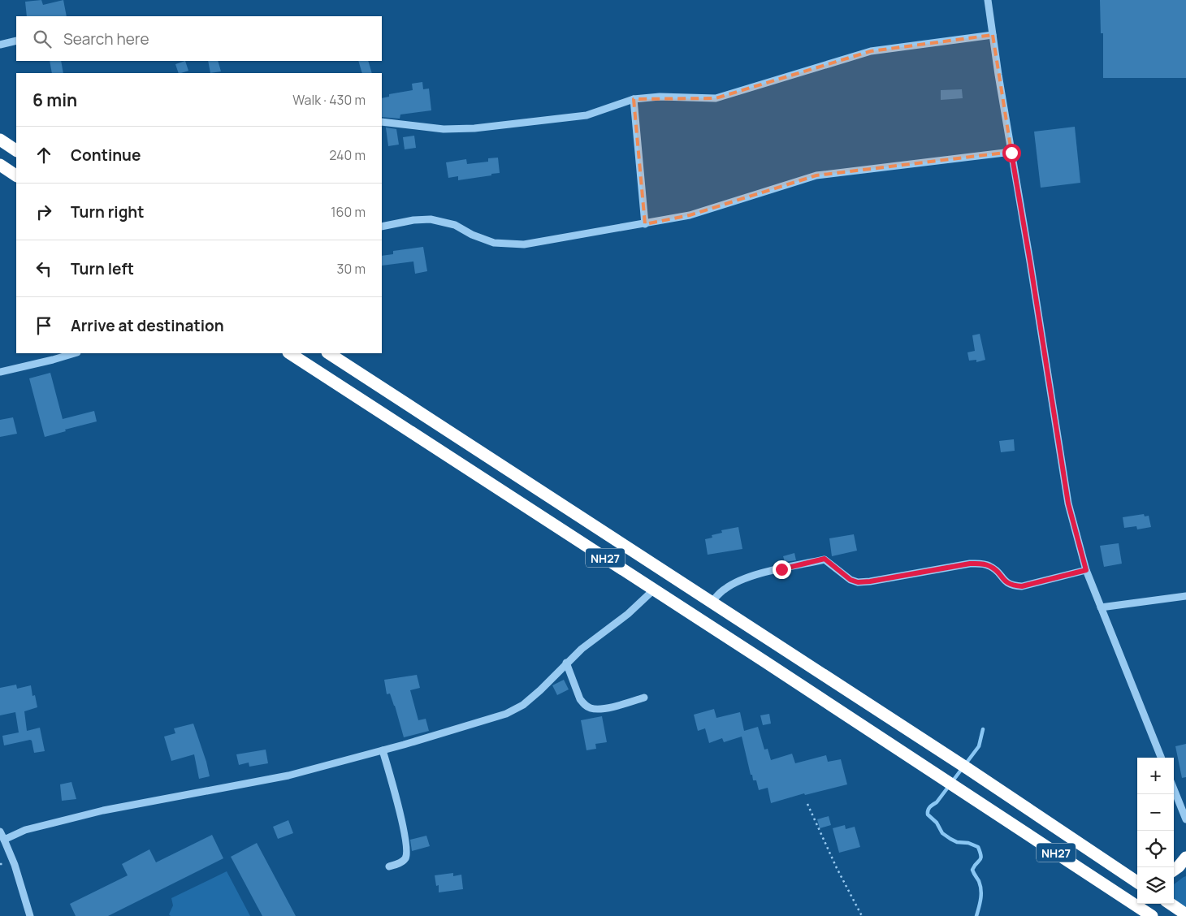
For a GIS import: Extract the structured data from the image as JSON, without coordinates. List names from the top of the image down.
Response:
{
  "streets": {
    "highway": ["NH27"]
  },
  "page": {
    "search": "Search here",
    "heading": ["6 min", "Walk · 430 m"],
    "list": [
      ["Continue", "240 m"],
      ["Turn right", "160 m"],
      ["Turn left", "30 m"],
      "Arrive at destination"
    ],
    "map_buttons": ["+", "−"]
  }
}
